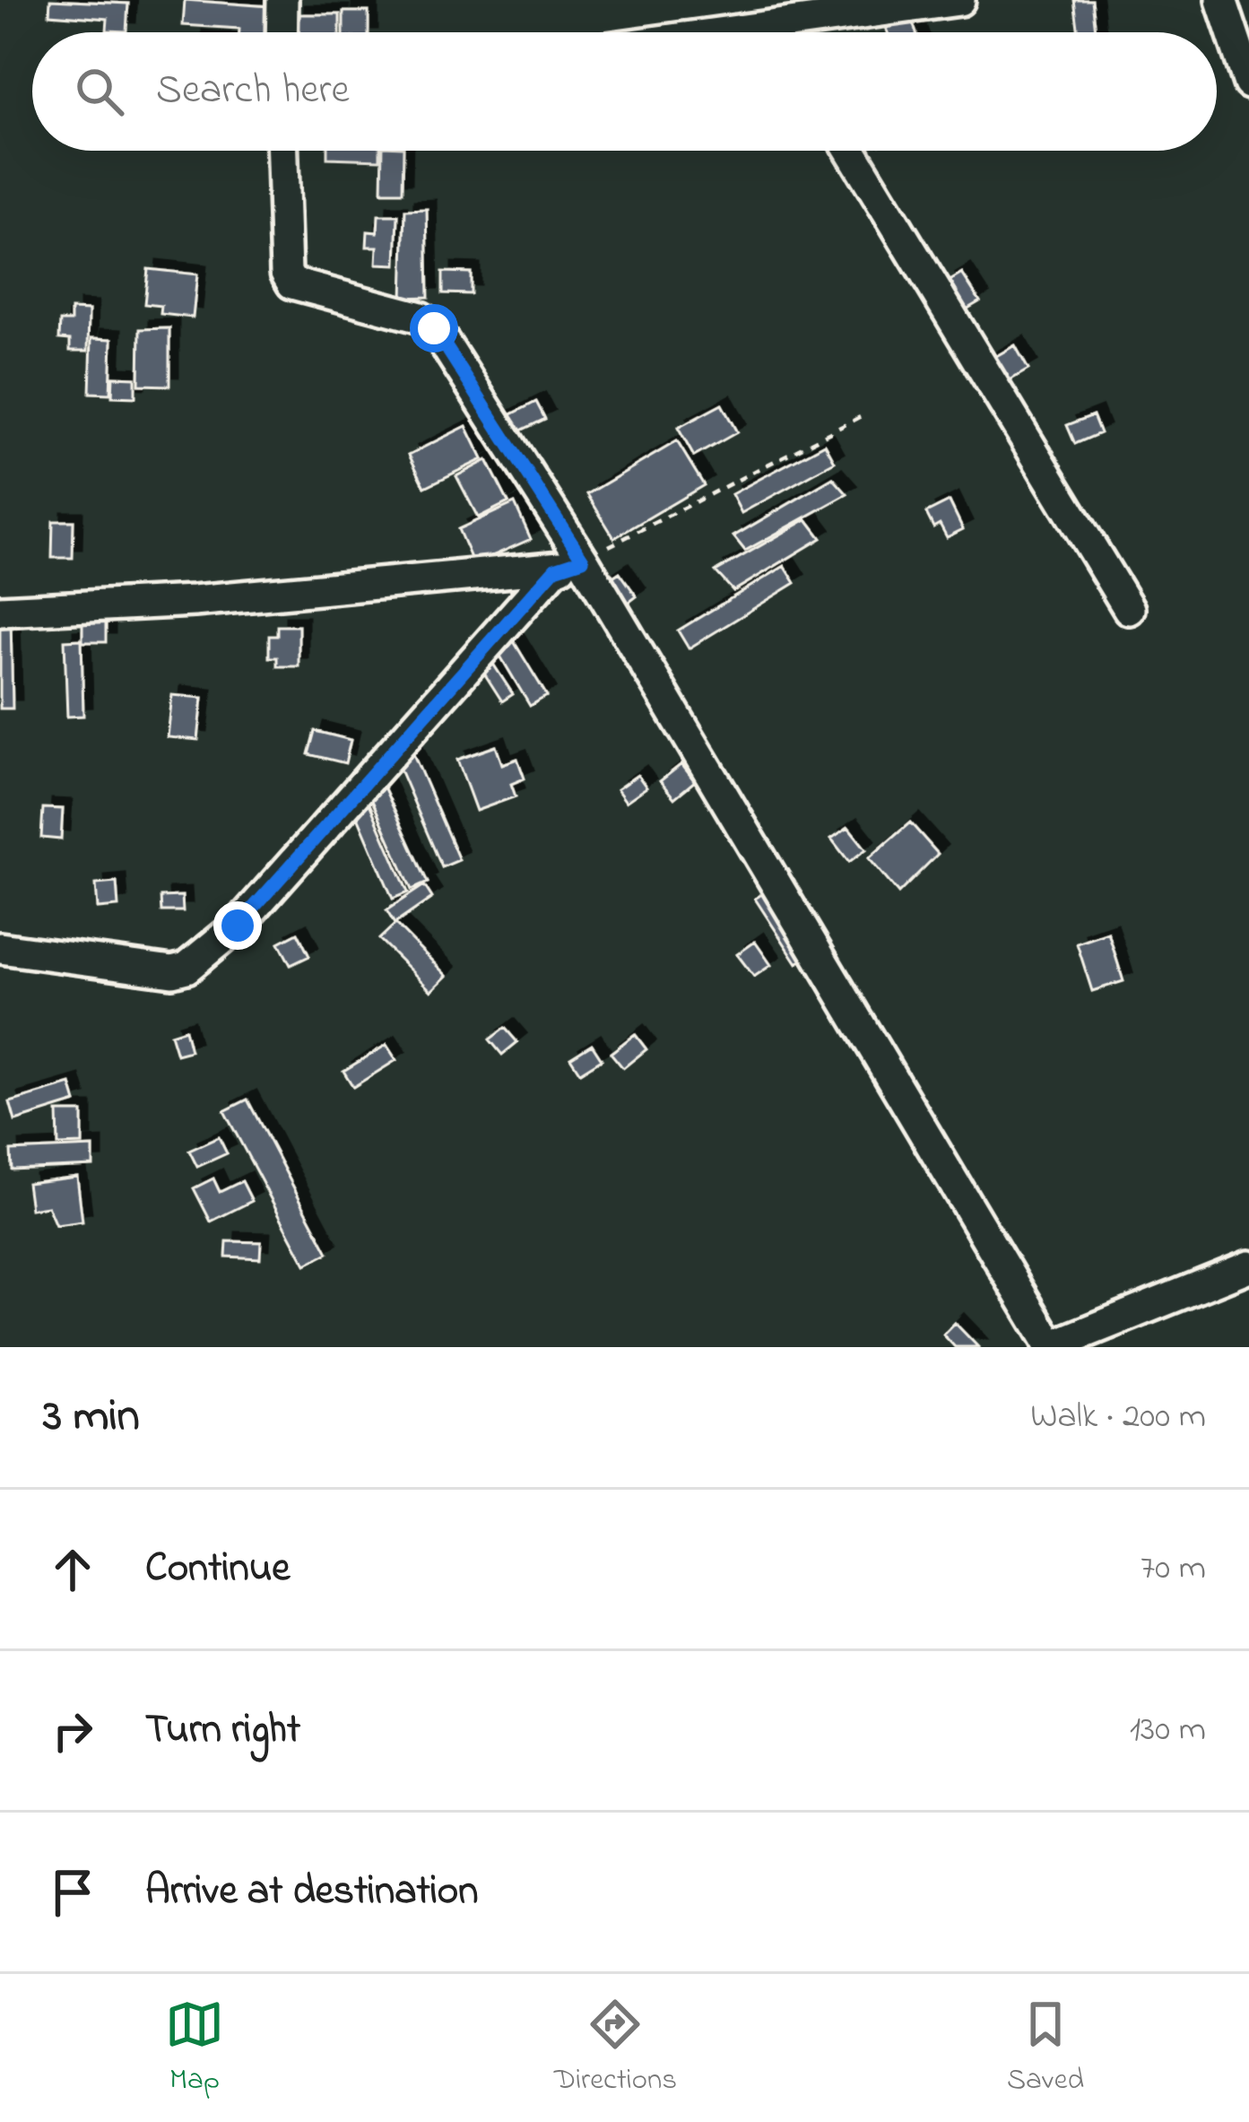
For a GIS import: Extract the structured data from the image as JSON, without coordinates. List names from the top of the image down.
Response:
{
  "page": {
    "search": "Search here",
    "heading": ["3 min", "Walk · 200 m"],
    "list": [
      ["Continue", "70 m"],
      ["Turn right", "130 m"],
      "Arrive at destination"
    ],
    "nav": ["Map", "Directions", "Saved"]
  }
}
